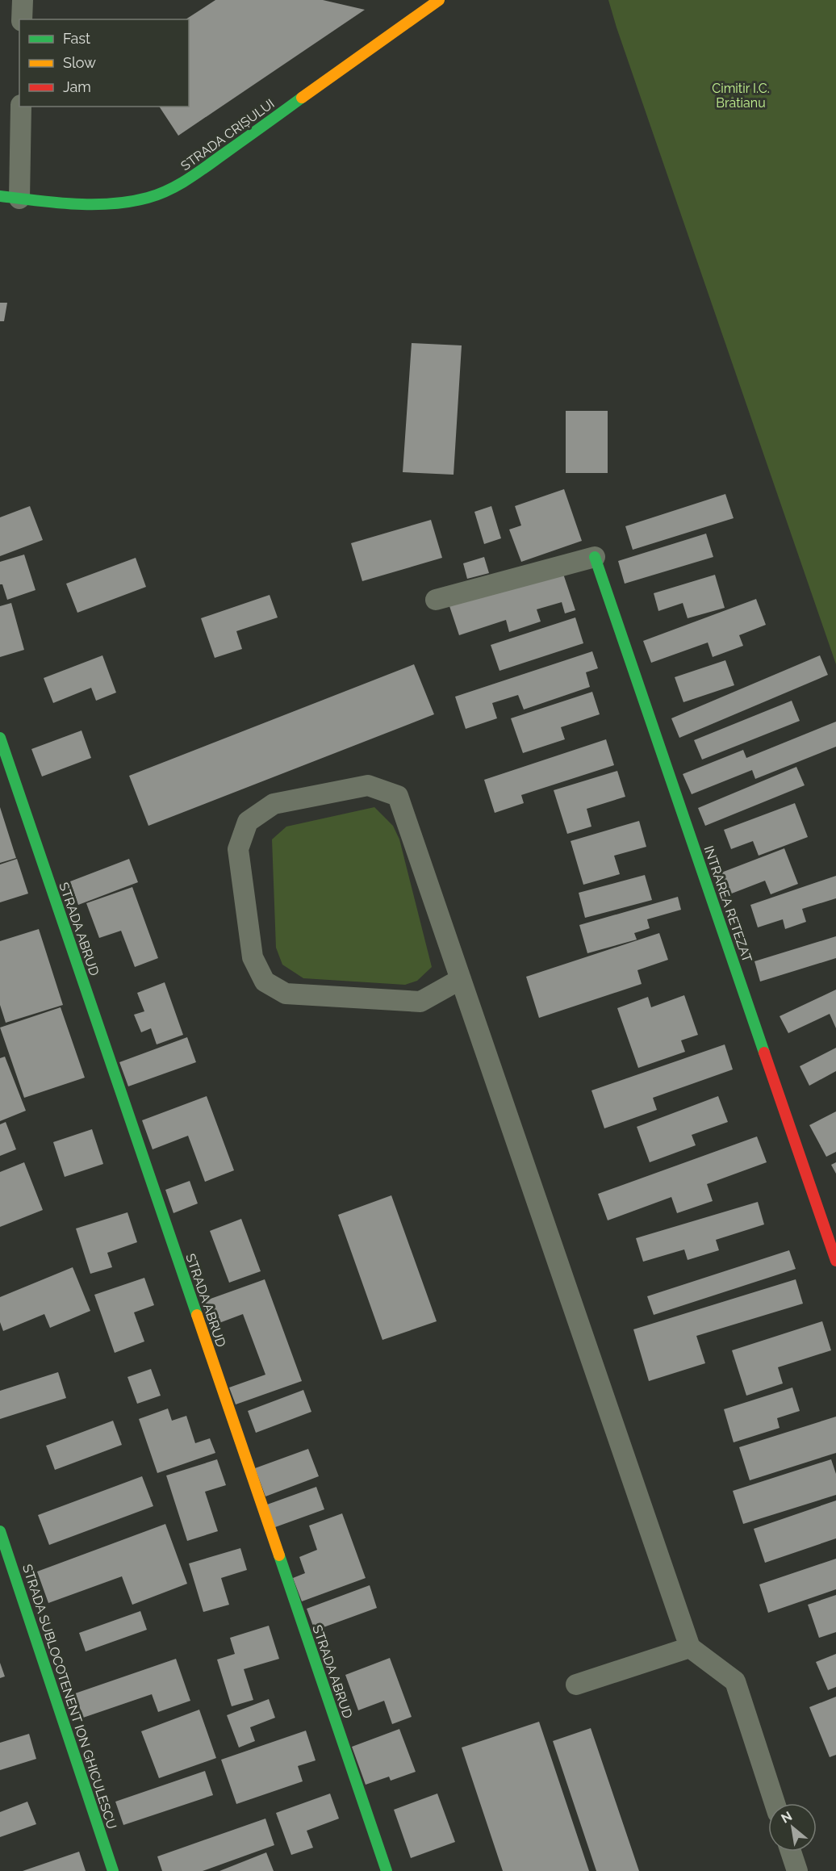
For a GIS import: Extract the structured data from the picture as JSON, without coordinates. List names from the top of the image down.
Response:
{
  "streets": {
    "street": [
      "STRADA CRIȘULUI",
      "INTRAREA RETEZAT",
      "STRADA ABRUD",
      "STRADA SUBLOCOTENENT ION GHICULESCU"
    ]
  },
  "parks": ["Cimitir I.C. Brătianu"],
  "legend": ["Fast", "Slow", "Jam"],
  "north": "top left"
}
